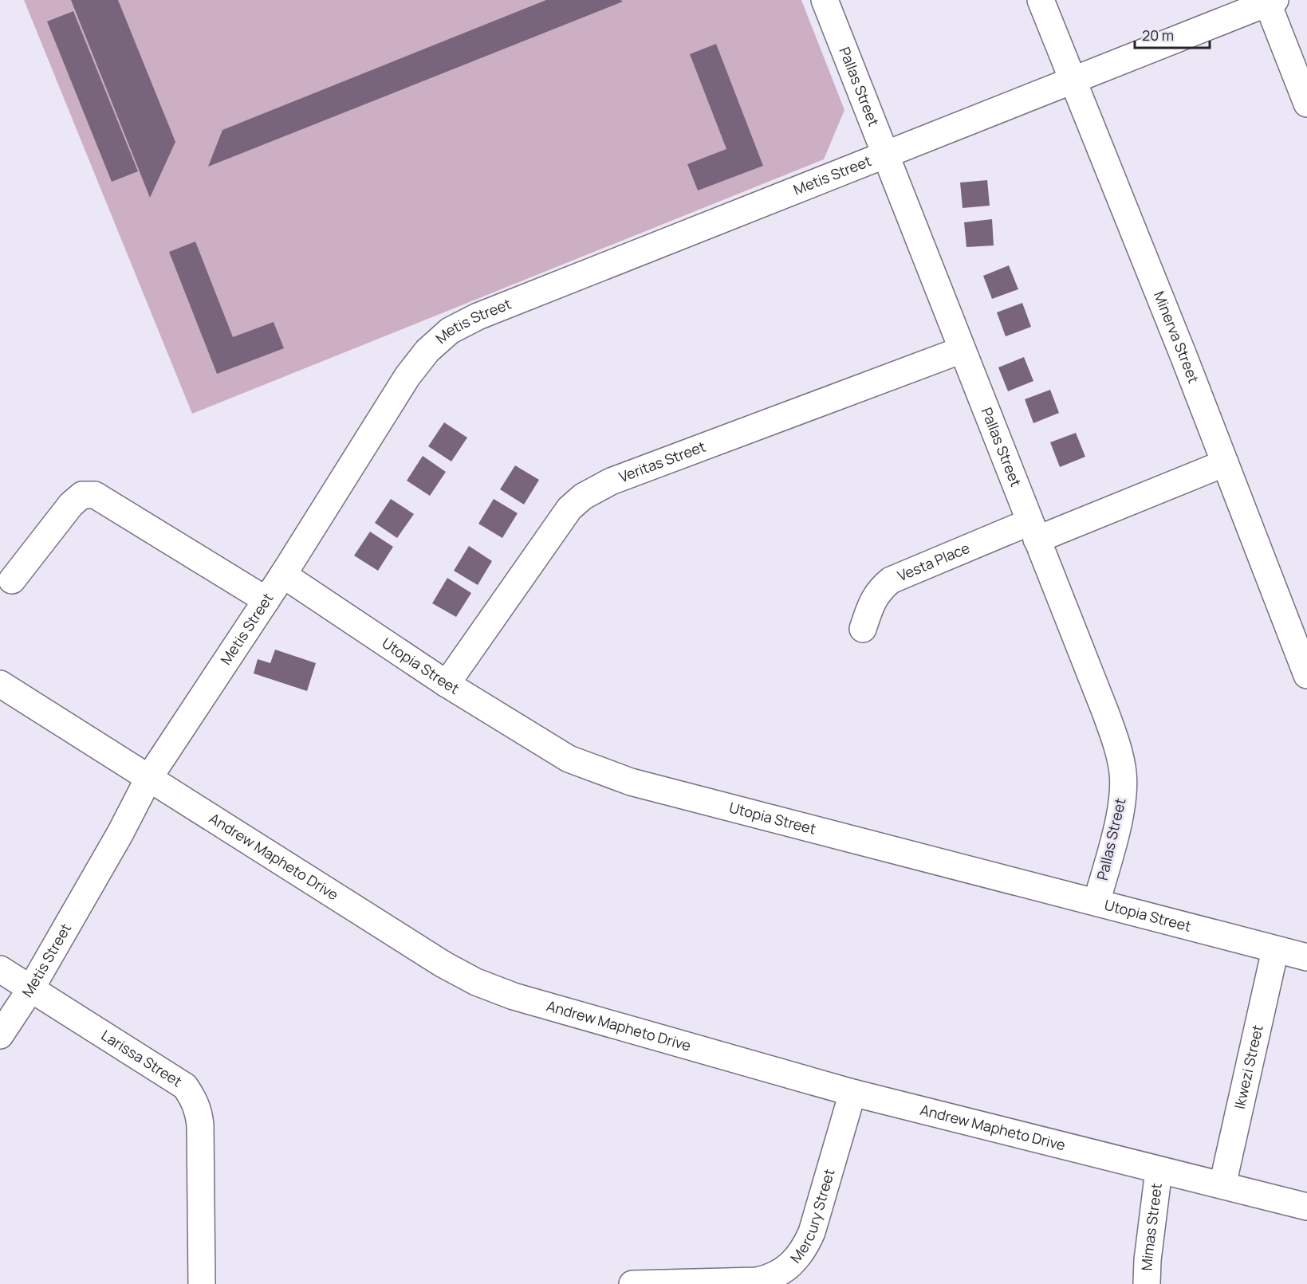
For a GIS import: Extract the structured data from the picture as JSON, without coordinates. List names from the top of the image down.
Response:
{
  "streets": {
    "street": [
      "Pallas Street",
      "Metis Street",
      "Minerva Street",
      "Veritas Street",
      "Vesta Place",
      "Utopia Street",
      "Andrew Mapheto Drive",
      "Larissa Street",
      "Ikwezi Street",
      "Mercury Street",
      "Mimas Street"
    ]
  },
  "crossings": [
    ["Pallas Street", "Metis Street"],
    ["Pallas Street", "Veritas Street"],
    ["Pallas Street", "Vesta Place"],
    ["Pallas Street", "Utopia Street"],
    ["Metis Street", "Minerva Street"],
    ["Metis Street", "Utopia Street"],
    ["Metis Street", "Andrew Mapheto Drive"],
    ["Metis Street", "Larissa Street"],
    ["Minerva Street", "Vesta Place"],
    ["Veritas Street", "Utopia Street"],
    ["Utopia Street", "Ikwezi Street"],
    ["Andrew Mapheto Drive", "Ikwezi Street"],
    ["Andrew Mapheto Drive", "Mercury Street"],
    ["Andrew Mapheto Drive", "Mimas Street"]
  ],
  "scale_bar": "20 m"
}
